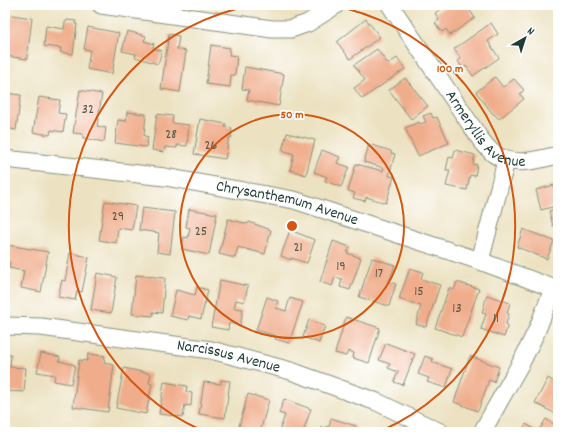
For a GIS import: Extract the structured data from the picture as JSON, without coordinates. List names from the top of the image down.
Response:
{
  "streets": {
    "street": ["Armeryllis Avenue", "Chrysanthemum Avenue", "Narcissus Avenue"]
  },
  "house_numbers": [
    "32",
    "28",
    "26",
    "29",
    "25",
    "21",
    "19",
    "17",
    "15",
    "13",
    "11"
  ],
  "north": "top right",
  "rings": ["100 m", "50 m"]
}
